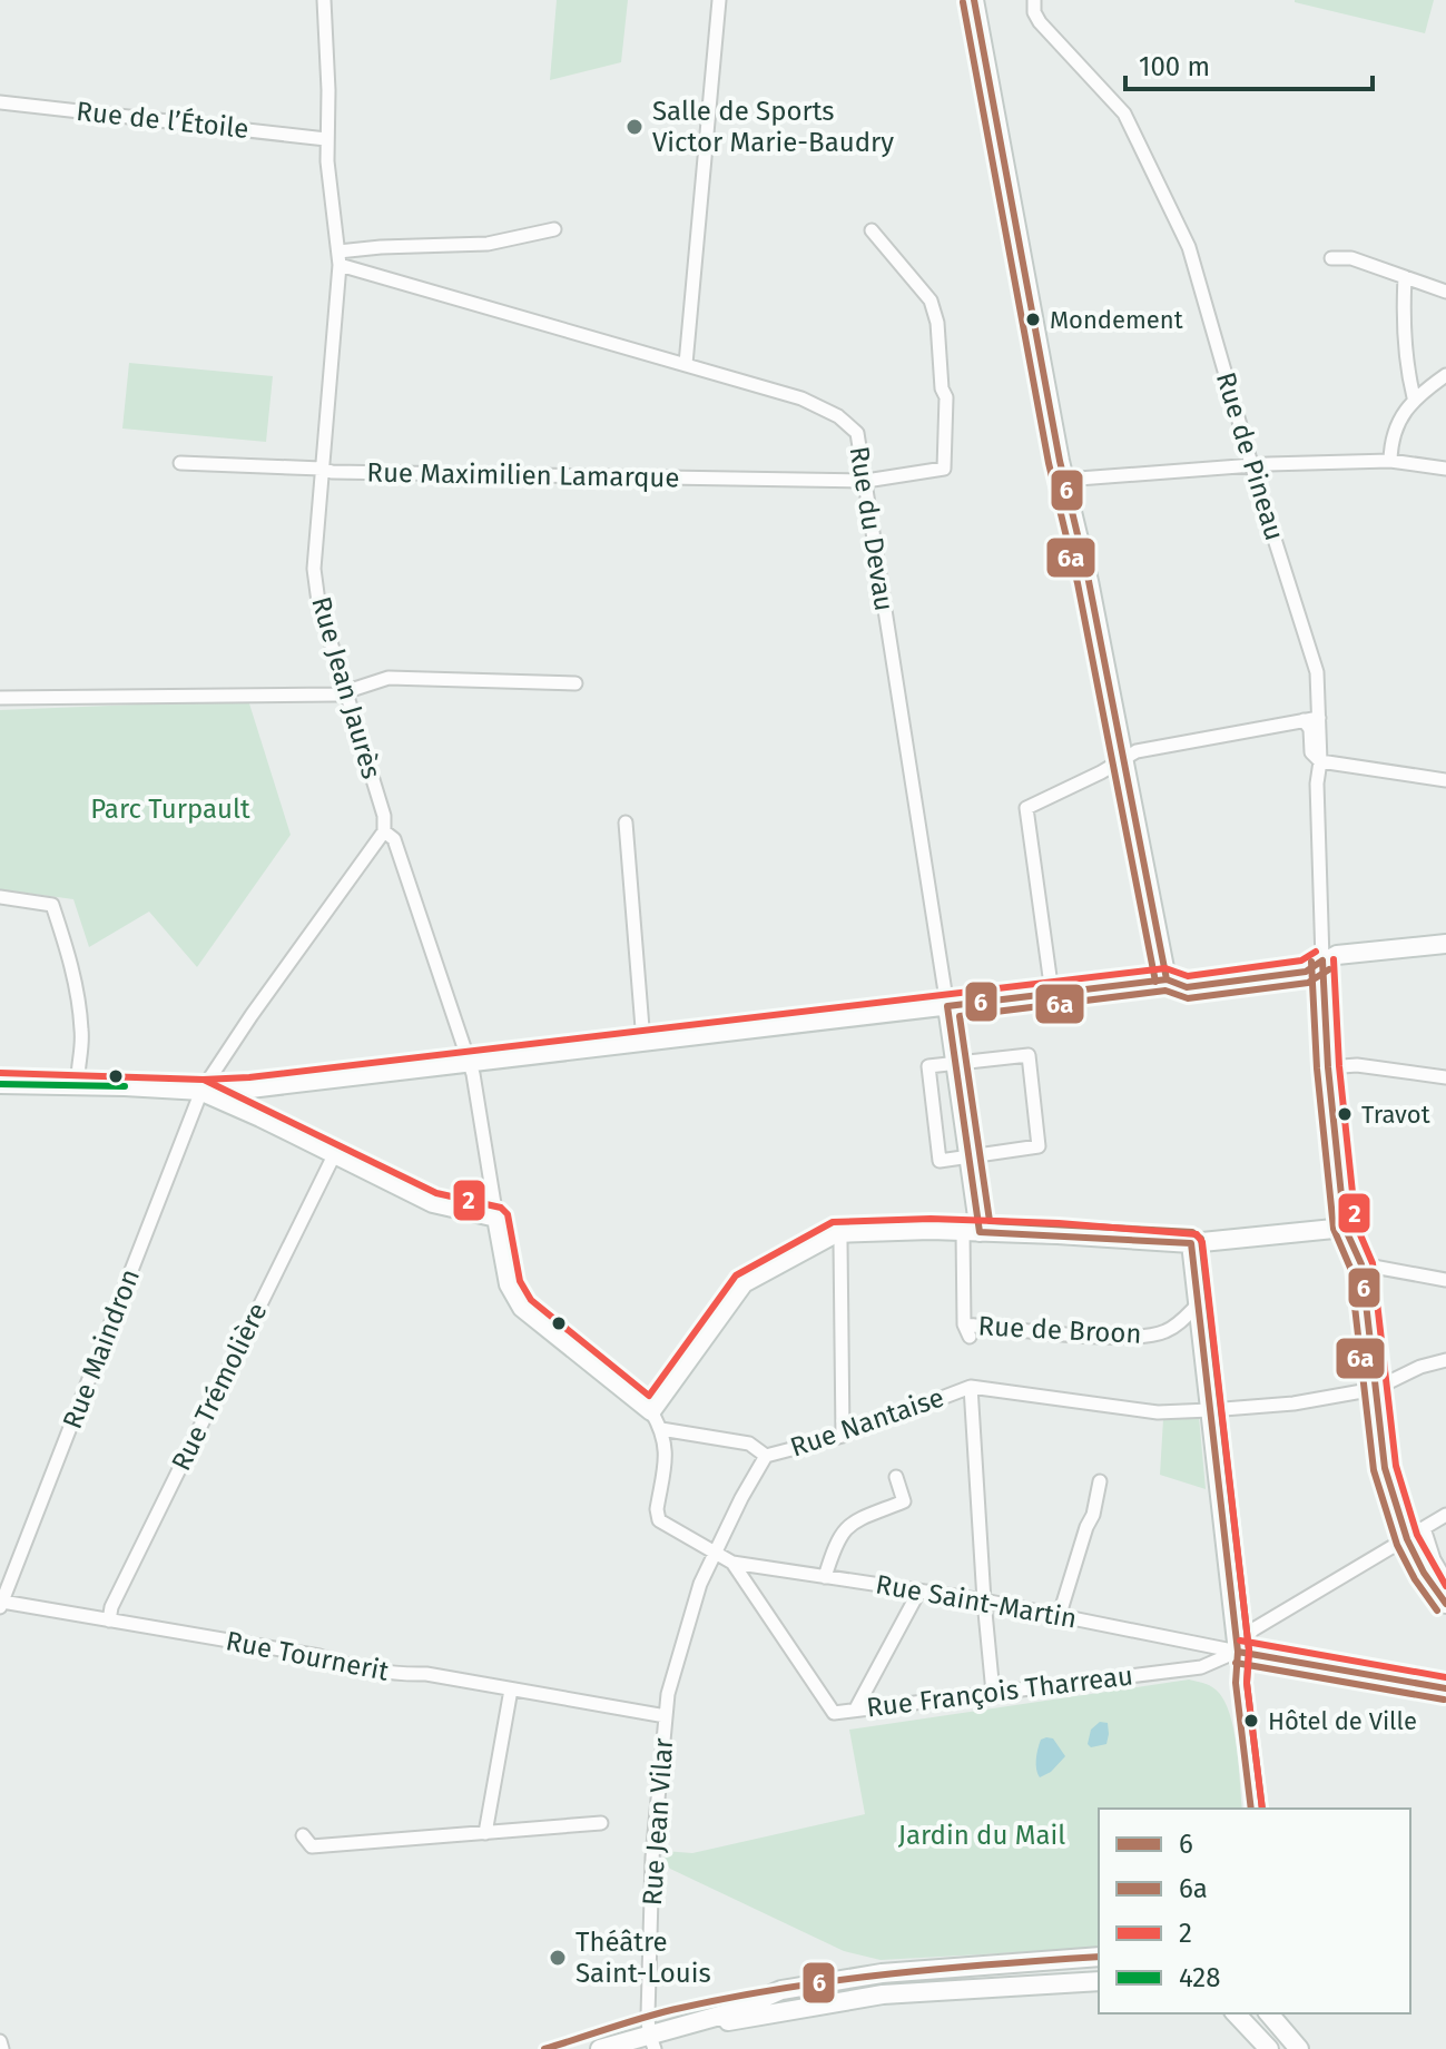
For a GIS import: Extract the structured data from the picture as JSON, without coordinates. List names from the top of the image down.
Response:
{
  "streets": {
    "street": [
      "Rue de l’Étoile",
      "Rue de Pineau",
      "Rue Maximilien Lamarque",
      "Rue du Devau",
      "Rue Jean Jaurès",
      "Rue de Broon",
      "Rue Maindron",
      "Rue Trémolière",
      "Rue Nantaise",
      "Rue Saint-Martin",
      "Rue Tournerit",
      "Rue François Tharreau",
      "Rue Jean Vilar"
    ]
  },
  "crossings": [
    ["Rue de l’Étoile", "Rue Jean Jaurès"],
    ["Rue Maximilien Lamarque", "Rue du Devau"],
    ["Rue Maximilien Lamarque", "Rue Jean Jaurès"],
    ["Rue du Devau", "Rue Jean Jaurès"],
    ["Rue Jean Jaurès", "Rue Maindron"],
    ["Rue Maindron", "Rue Tournerit"],
    ["Rue Trémolière", "Rue Tournerit"],
    ["Rue Nantaise", "Rue Saint-Martin"],
    ["Rue Nantaise", "Rue Jean Vilar"],
    ["Rue Saint-Martin", "Rue François Tharreau"],
    ["Rue Saint-Martin", "Rue Jean Vilar"],
    ["Rue Tournerit", "Rue Jean Vilar"]
  ],
  "parks": ["Parc Turpault", "Jardin du Mail"],
  "places": [
    "Salle de Sports Victor Marie-Baudry",
    "Mondement",
    "Travot",
    "Hôtel de Ville",
    "Théâtre Saint-Louis"
  ],
  "lines": [
    "transit line 6",
    "transit line 6a",
    "transit line 2",
    "transit line 428"
  ],
  "legend": [
    "6",
    "6a",
    "2",
    "428"
  ],
  "scale_bar": "100 m"
}
